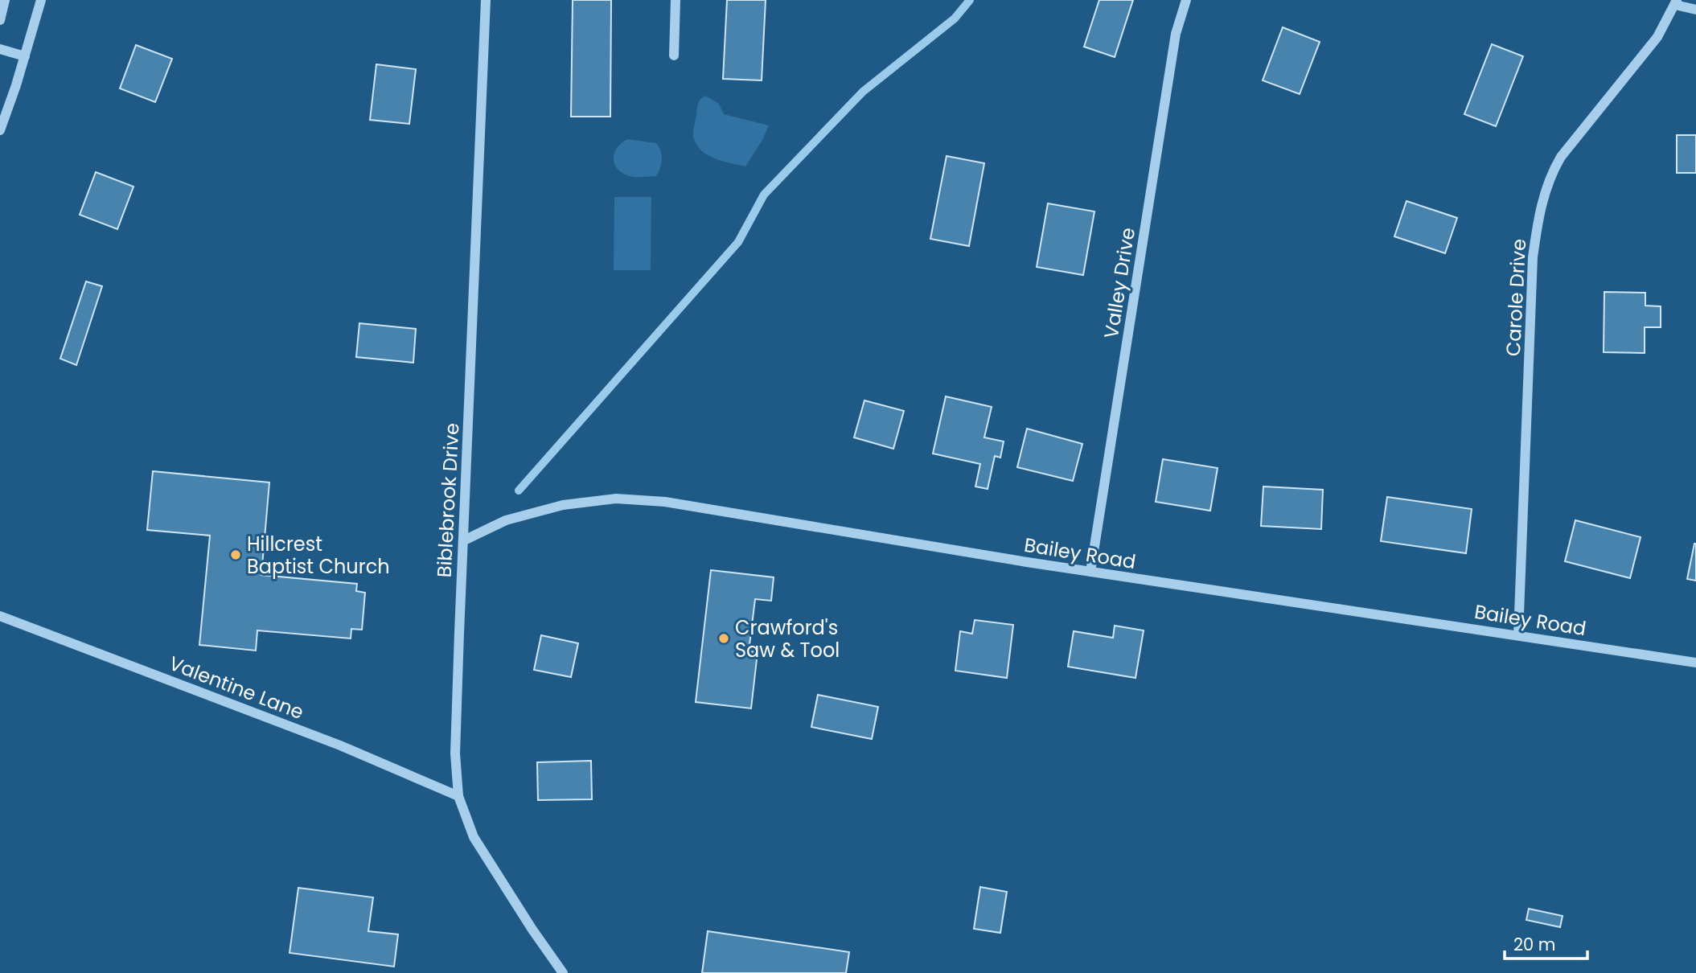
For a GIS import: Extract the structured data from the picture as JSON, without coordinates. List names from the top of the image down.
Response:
{
  "streets": {
    "street": [
      "Valley Drive",
      "Carole Drive",
      "Biblebrook Drive",
      "Bailey Road",
      "Valentine Lane"
    ]
  },
  "crossings": [
    ["Valley Drive", "Bailey Road"],
    ["Carole Drive", "Bailey Road"],
    ["Biblebrook Drive", "Bailey Road"],
    ["Biblebrook Drive", "Valentine Lane"]
  ],
  "places": ["Hillcrest Baptist Church", "Crawford's Saw & Tool"],
  "scale_bar": "20 m"
}
